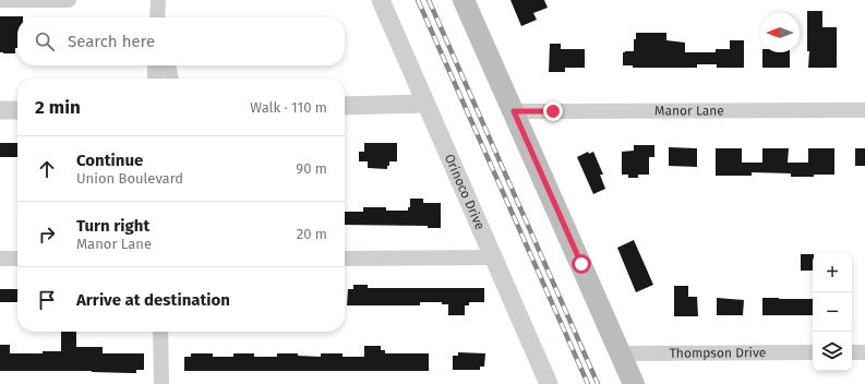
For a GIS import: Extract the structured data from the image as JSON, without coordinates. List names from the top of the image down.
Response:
{
  "streets": {
    "street": ["Manor Lane", "Orinoco Drive", "Thompson Drive"]
  },
  "north": "left",
  "page": {
    "search": "Search here",
    "heading": ["2 min", "Walk · 110 m"],
    "list": [
      ["Continue", "Union Boulevard", "90 m"],
      ["Turn right", "Manor Lane", "20 m"],
      "Arrive at destination"
    ],
    "map_buttons": ["+", "−"]
  }
}
